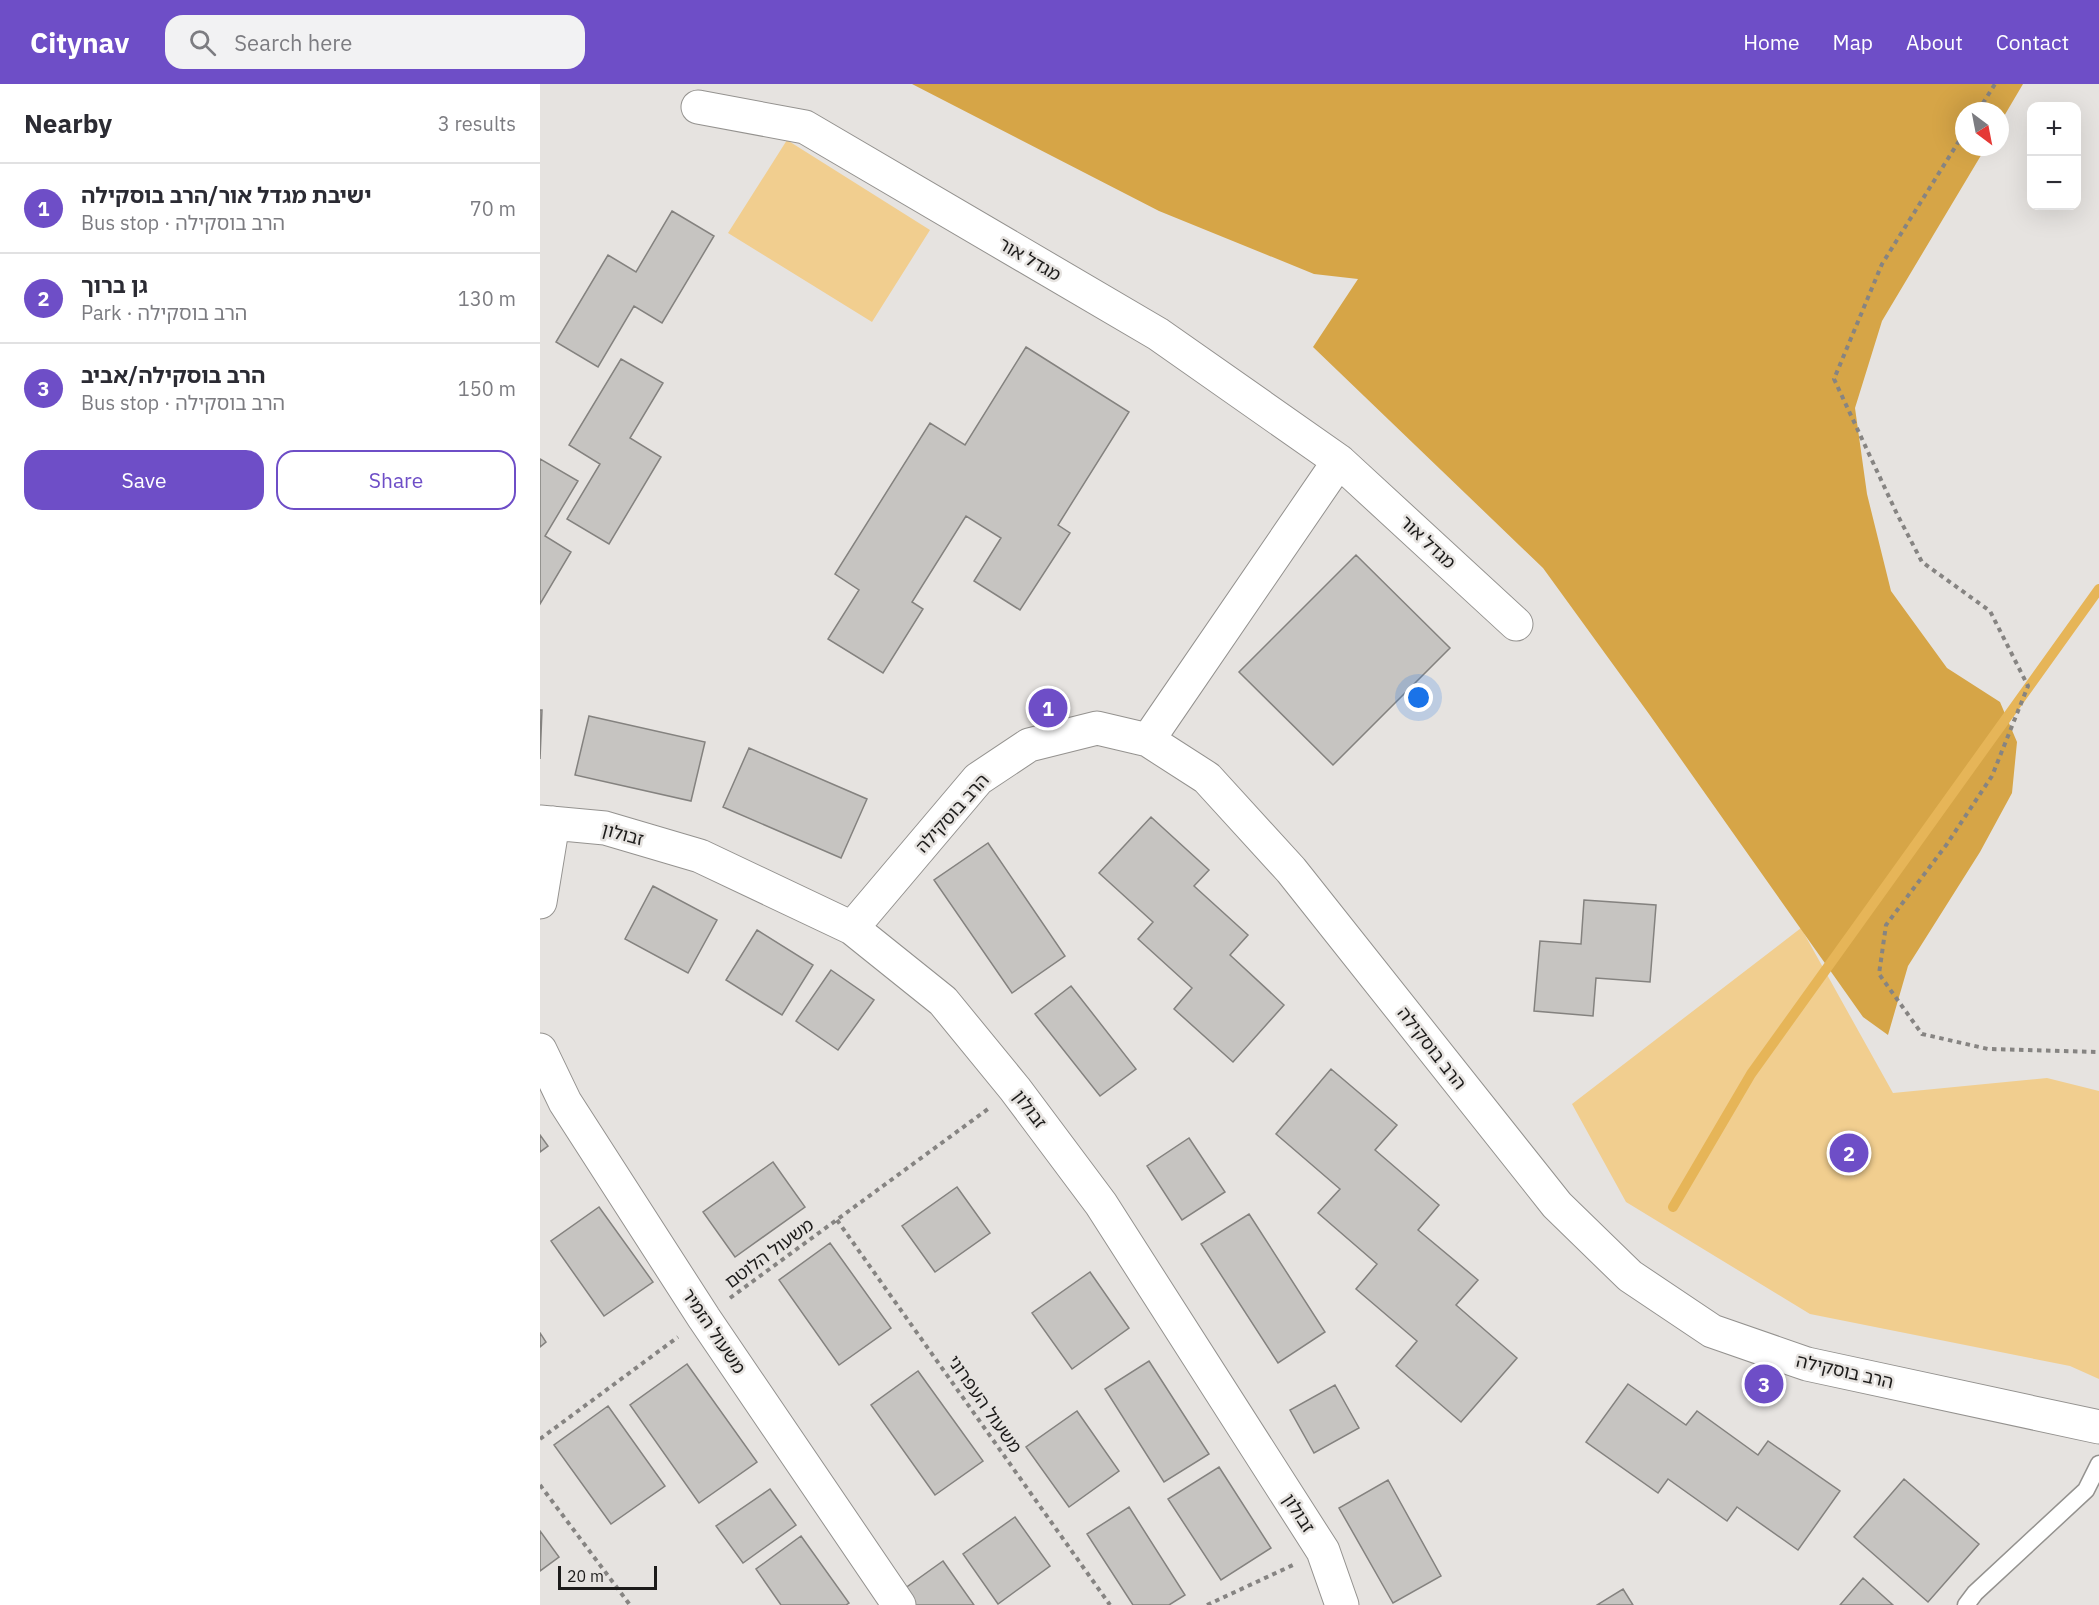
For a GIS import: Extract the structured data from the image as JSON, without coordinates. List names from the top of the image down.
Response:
{
  "streets": {
    "street": [
      "מגדל אור",
      "הרב בוסקילה",
      "זבולון",
      "משעול הזמיר"
    ],
    "path": ["משעול הלוטם", "משעול העפרוני"]
  },
  "crossings": [
    ["הרב בוסקילה", "זבולון"],
    ["זבולון", "משעול הלוטם"],
    ["משעול הלוטם", "משעול הזמיר"],
    ["משעול הלוטם", "משעול העפרוני"]
  ],
  "scale_bar": "20 m",
  "north": "bottom right",
  "page": {
    "header": "Citynav",
    "search": "Search here",
    "nav": [
      "Home",
      "Map",
      "About",
      "Contact"
    ],
    "heading": ["Nearby", "3 results"],
    "map_buttons": ["+", "−"],
    "list": [
      {
        "mark": "1",
        "name": "ישיבת מגדל אור/הרב בוסקילה",
        "note": "Bus stop · הרב בוסקילה",
        "value": "70 m"
      },
      {
        "mark": "2",
        "name": "גן ברוך",
        "note": "Park · הרב בוסקילה",
        "value": "130 m"
      },
      {
        "mark": "3",
        "name": "הרב בוסקילה/אביב",
        "note": "Bus stop · הרב בוסקילה",
        "value": "150 m"
      }
    ],
    "buttons": ["Save", "Share"],
    "pins": ["1", "2", "3"],
    "scale": "20 m"
  }
}
